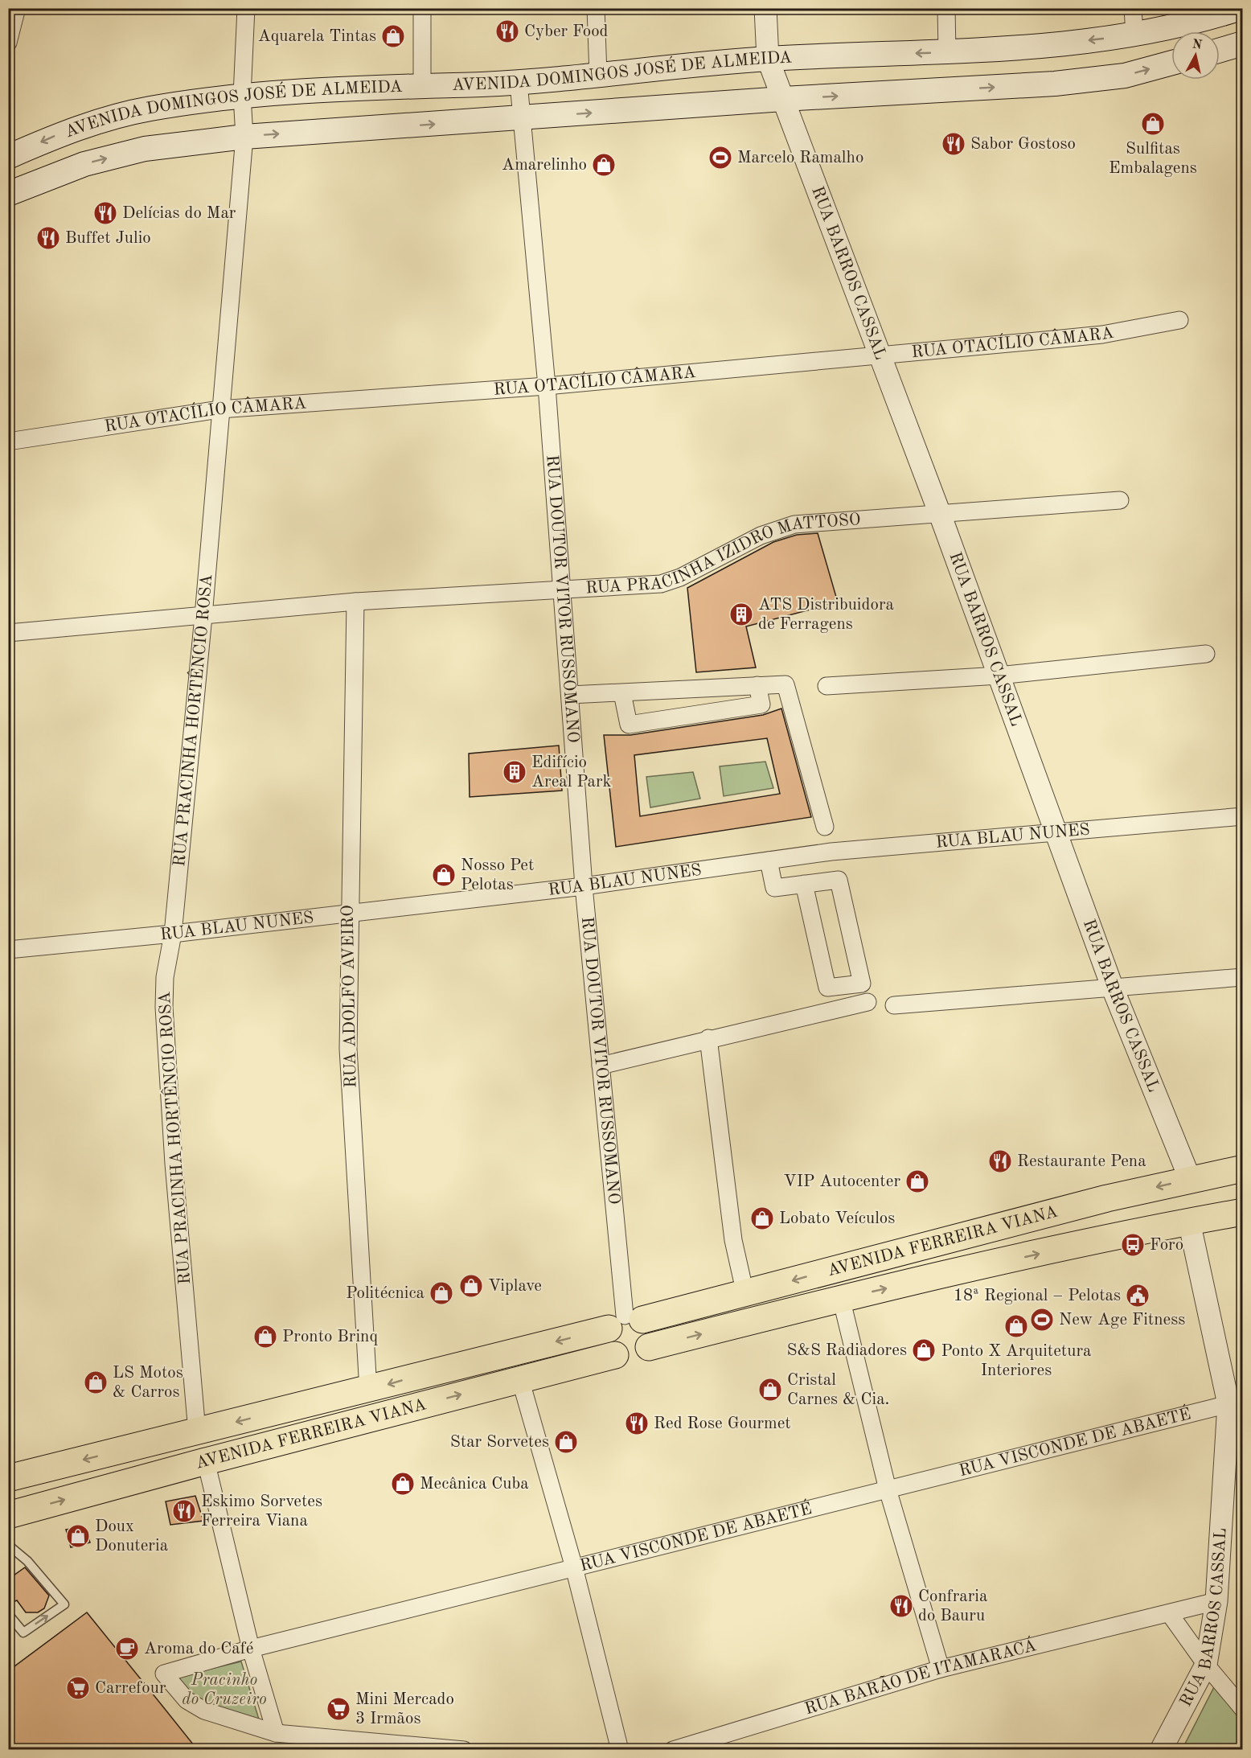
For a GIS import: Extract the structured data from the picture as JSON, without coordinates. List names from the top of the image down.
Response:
{
  "streets": {
    "main road": ["AVENIDA DOMINGOS JOSÉ DE ALMEIDA", "AVENIDA FERREIRA VIANA"],
    "street": [
      "RUA BARROS CASSAL",
      "RUA OTACÍLIO CÂMARA",
      "RUA PRACINHA IZIDRO MATTOSO",
      "RUA DOUTOR VITOR RUSSOMANO",
      "RUA PRACINHA HORTÊNCIO ROSA",
      "RUA BLAU NUNES",
      "RUA ADOLFO AVEIRO",
      "RUA VISCONDE DE ABAETÉ",
      "RUA BARÃO DE ITAMARACÁ"
    ]
  },
  "crossings": [
    ["AVENIDA DOMINGOS JOSÉ DE ALMEIDA", "RUA BARROS CASSAL"],
    ["AVENIDA DOMINGOS JOSÉ DE ALMEIDA", "RUA DOUTOR VITOR RUSSOMANO"],
    ["AVENIDA DOMINGOS JOSÉ DE ALMEIDA", "RUA PRACINHA HORTÊNCIO ROSA"],
    ["RUA BARROS CASSAL", "RUA OTACÍLIO CÂMARA"],
    ["RUA BARROS CASSAL", "RUA PRACINHA IZIDRO MATTOSO"],
    ["RUA BARROS CASSAL", "RUA BLAU NUNES"],
    ["RUA BARROS CASSAL", "AVENIDA FERREIRA VIANA"],
    ["RUA BARROS CASSAL", "RUA VISCONDE DE ABAETÉ"],
    ["RUA BARROS CASSAL", "RUA BARÃO DE ITAMARACÁ"],
    ["RUA OTACÍLIO CÂMARA", "RUA DOUTOR VITOR RUSSOMANO"],
    ["RUA OTACÍLIO CÂMARA", "RUA PRACINHA HORTÊNCIO ROSA"],
    ["RUA PRACINHA IZIDRO MATTOSO", "RUA DOUTOR VITOR RUSSOMANO"],
    ["RUA PRACINHA IZIDRO MATTOSO", "RUA PRACINHA HORTÊNCIO ROSA"],
    ["RUA PRACINHA IZIDRO MATTOSO", "RUA ADOLFO AVEIRO"],
    ["RUA DOUTOR VITOR RUSSOMANO", "RUA BLAU NUNES"],
    ["RUA DOUTOR VITOR RUSSOMANO", "AVENIDA FERREIRA VIANA"],
    ["RUA PRACINHA HORTÊNCIO ROSA", "RUA BLAU NUNES"],
    ["RUA PRACINHA HORTÊNCIO ROSA", "AVENIDA FERREIRA VIANA"],
    ["RUA BLAU NUNES", "RUA ADOLFO AVEIRO"],
    ["RUA ADOLFO AVEIRO", "AVENIDA FERREIRA VIANA"]
  ],
  "parks": ["Pracinho do Cruzeiro"],
  "places": {
    "restaurant": [
      "Cyber Food",
      "Sabor Gostoso",
      "Delícias do Mar",
      "Buffet Julio",
      "Restaurante Pena",
      "Red Rose Gourmet",
      "Eskimo Sorvetes Ferreira Viana",
      "Confraria do Bauru"
    ],
    "shop": [
      "Aquarela Tintas",
      "Sulfitas Embalagens",
      "Amarelinho",
      "Nosso Pet Pelotas",
      "VIP Autocenter",
      "Lobato Veículos",
      "Viplave",
      "Politécnica",
      "Ponto X Arquitetura Interiores",
      "Pronto Brinq",
      "S&S Radiadores",
      "LS Motos & Carros",
      "Cristal Carnes & Cia.",
      "Star Sorvetes",
      "Mecânica Cuba",
      "Doux Donuteria"
    ],
    "sports": ["Marcelo Ramalho", "New Age Fitness"],
    "building": ["ATS Distribuidora de Ferragens", "Edifício Areal Park"],
    "bus stop": ["Foro"],
    "public building": ["18ª Regional – Pelotas"],
    "cafe": ["Aroma do Café"],
    "supermarket": ["Carrefour", "Mini Mercado 3 Irmãos"]
  },
  "north": "top"
}
